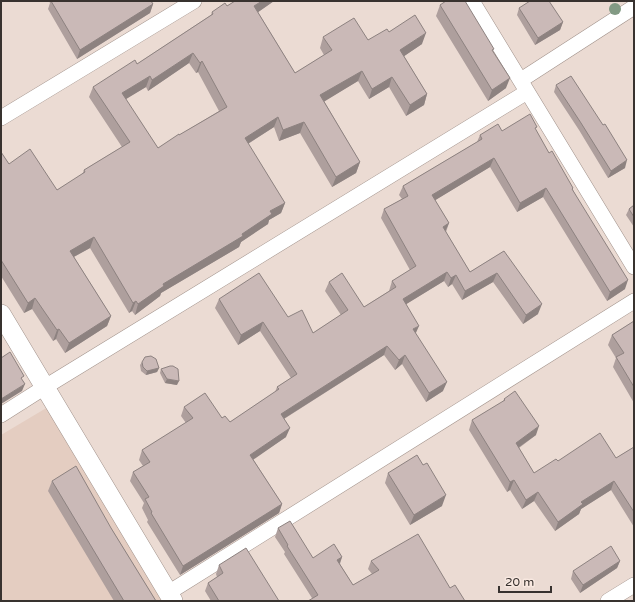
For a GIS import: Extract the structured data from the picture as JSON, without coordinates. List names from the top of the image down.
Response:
{
  "scale_bar": "20 m"
}
